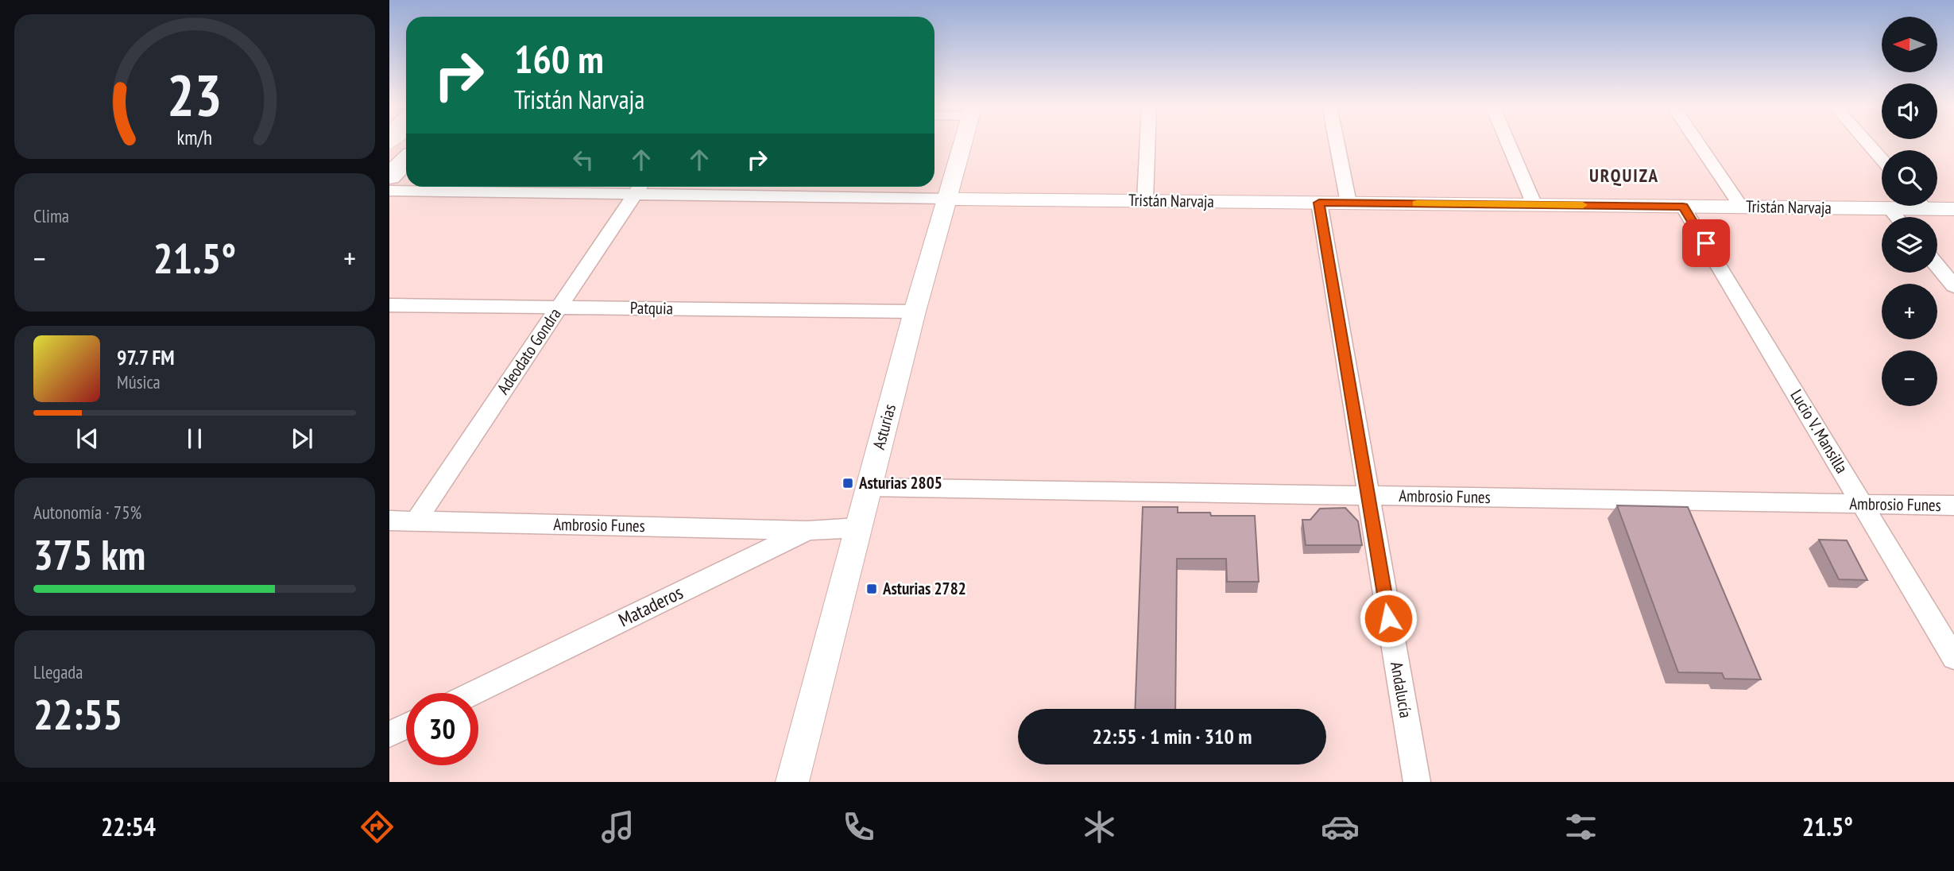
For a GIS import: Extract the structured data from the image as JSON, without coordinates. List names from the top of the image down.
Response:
{
  "streets": {
    "street": [
      "Tristán Narvaja",
      "Patquia",
      "Adeodato Gondra",
      "Asturias",
      "Lucio V. Mansilla",
      "Ambrosio Funes",
      "Mataderos",
      "Andalucía"
    ]
  },
  "crossings": [
    ["Tristán Narvaja", "Adeodato Gondra"],
    ["Tristán Narvaja", "Asturias"],
    ["Tristán Narvaja", "Lucio V. Mansilla"],
    ["Tristán Narvaja", "Andalucía"],
    ["Patquia", "Adeodato Gondra"],
    ["Patquia", "Asturias"],
    ["Adeodato Gondra", "Ambrosio Funes"],
    ["Asturias", "Ambrosio Funes"],
    ["Asturias", "Mataderos"],
    ["Lucio V. Mansilla", "Ambrosio Funes"],
    ["Ambrosio Funes", "Mataderos"],
    ["Ambrosio Funes", "Andalucía"]
  ],
  "districts": ["URQUIZA"],
  "places": {
    "transit": ["Asturias 2805", "Asturias 2782"]
  },
  "north": "left",
  "page": {
    "map_buttons": ["+", "−"],
    "turn": ["160 m", "Tristán Narvaja"],
    "tile": [
      "Clima",
      ["Autonomía · 75%", "375 km"],
      ["Llegada", "22:55"]
    ],
    "heat": ["−", "21.5°", "+"],
    "song": ["97.7 FM", "Música"],
    "limit": "30",
    "trip": "22:55 · 1 min · 310 m",
    "tabs": ["22:54", "21.5°"],
    "gauge": ["23", "km/h"]
  }
}
